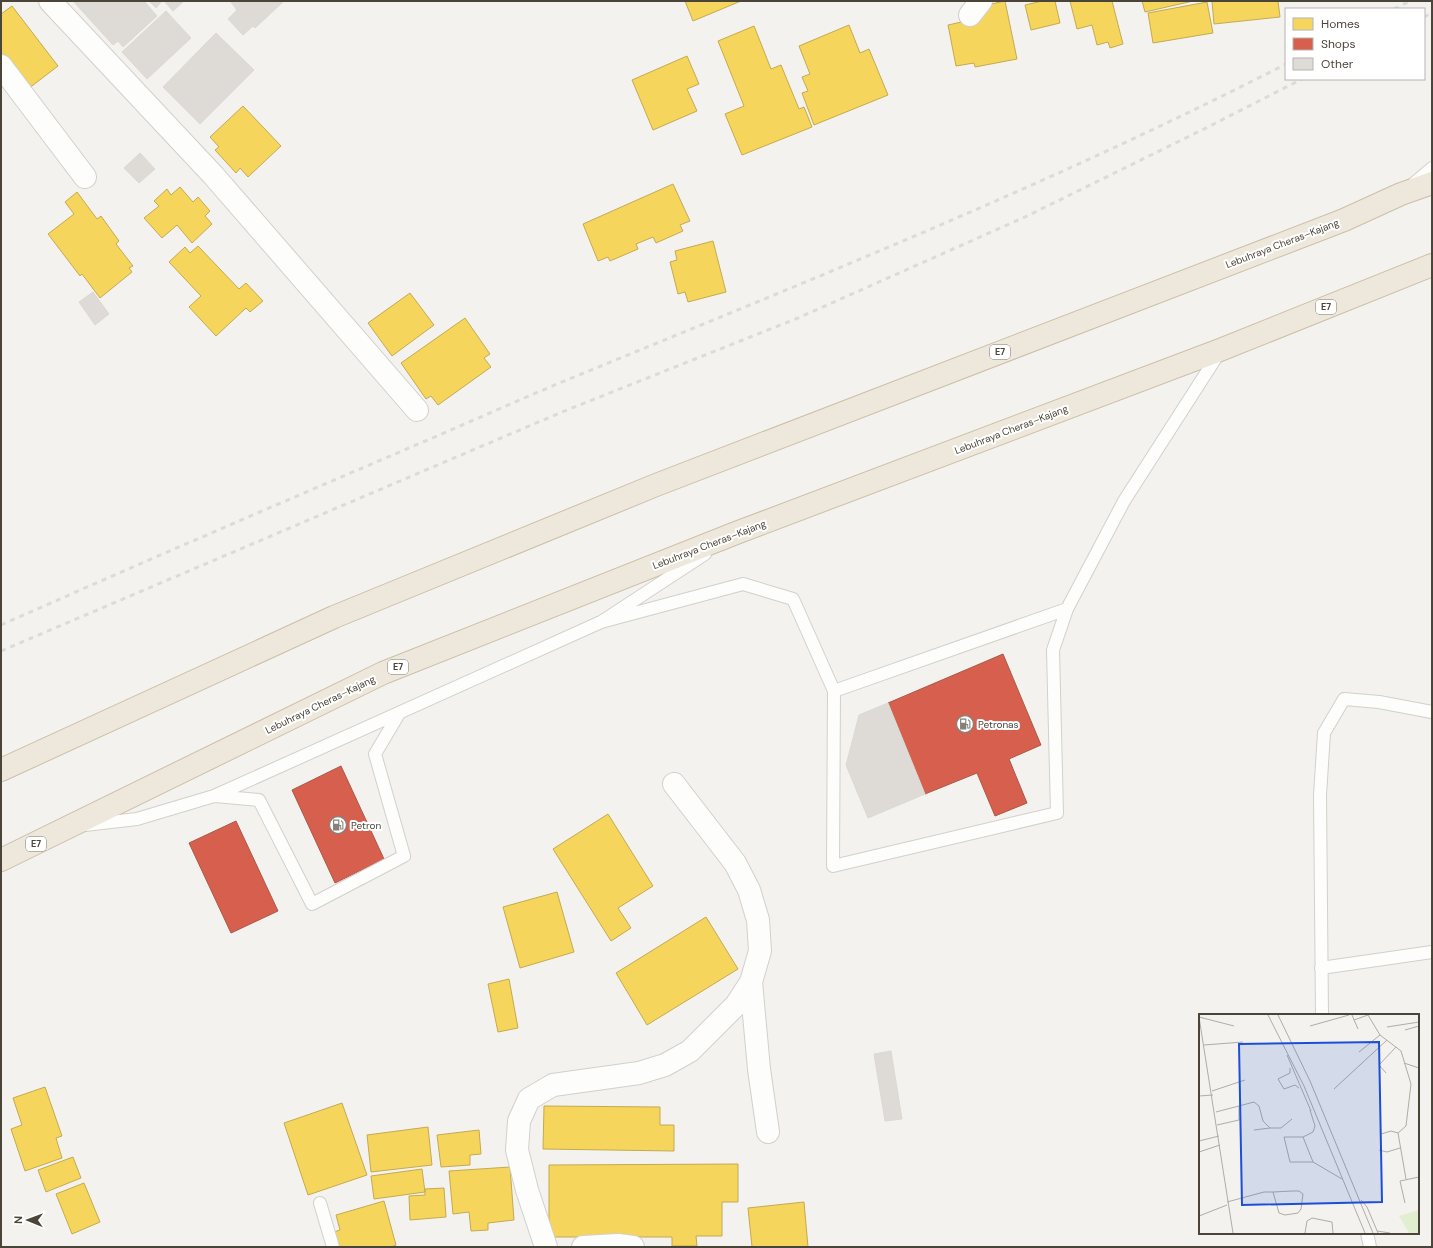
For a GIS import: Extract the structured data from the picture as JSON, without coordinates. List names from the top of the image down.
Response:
{
  "streets": {
    "highway": ["Lebuhraya Cheras–Kajang", "E7"]
  },
  "places": {
    "fuel station": ["Petronas", "Petron"]
  },
  "legend": ["Homes", "Shops", "Other"],
  "north": "left"
}
